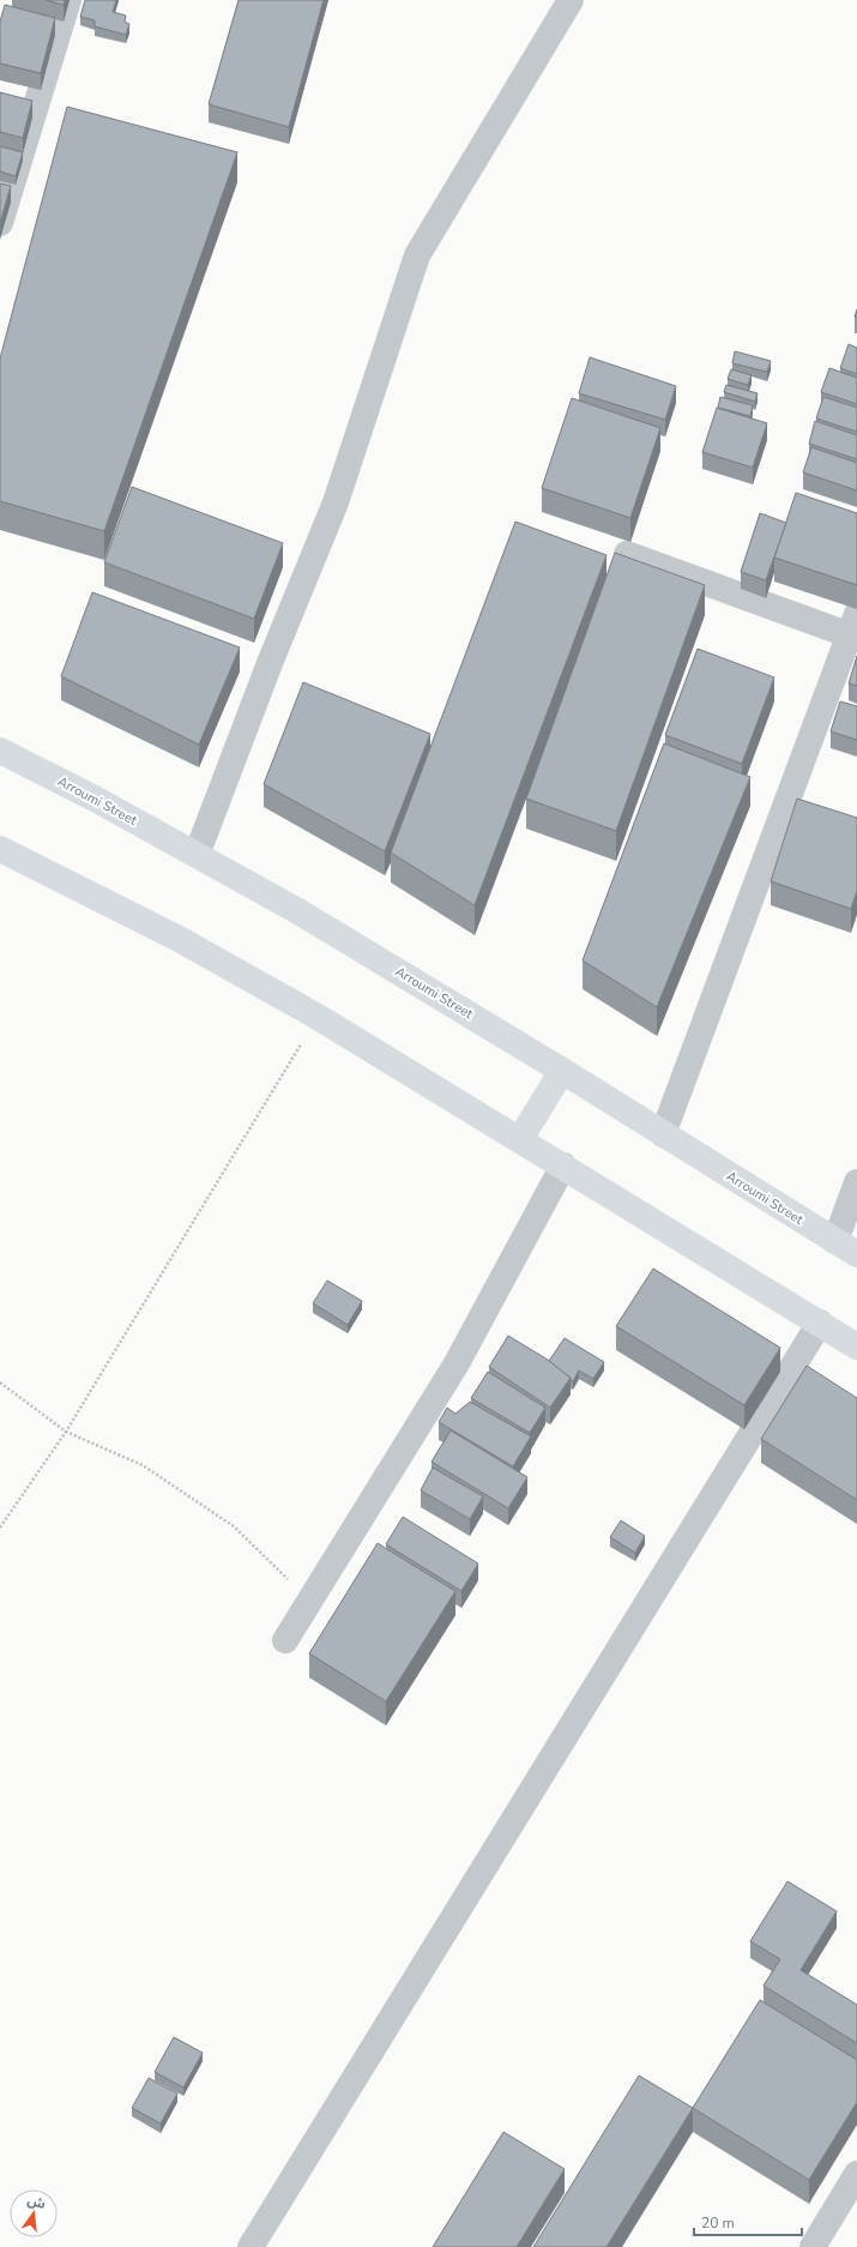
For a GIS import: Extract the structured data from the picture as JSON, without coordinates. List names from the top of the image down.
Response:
{
  "streets": {
    "main road": ["Arroumi Street"]
  },
  "scale_bar": "20 m",
  "north": "top"
}
